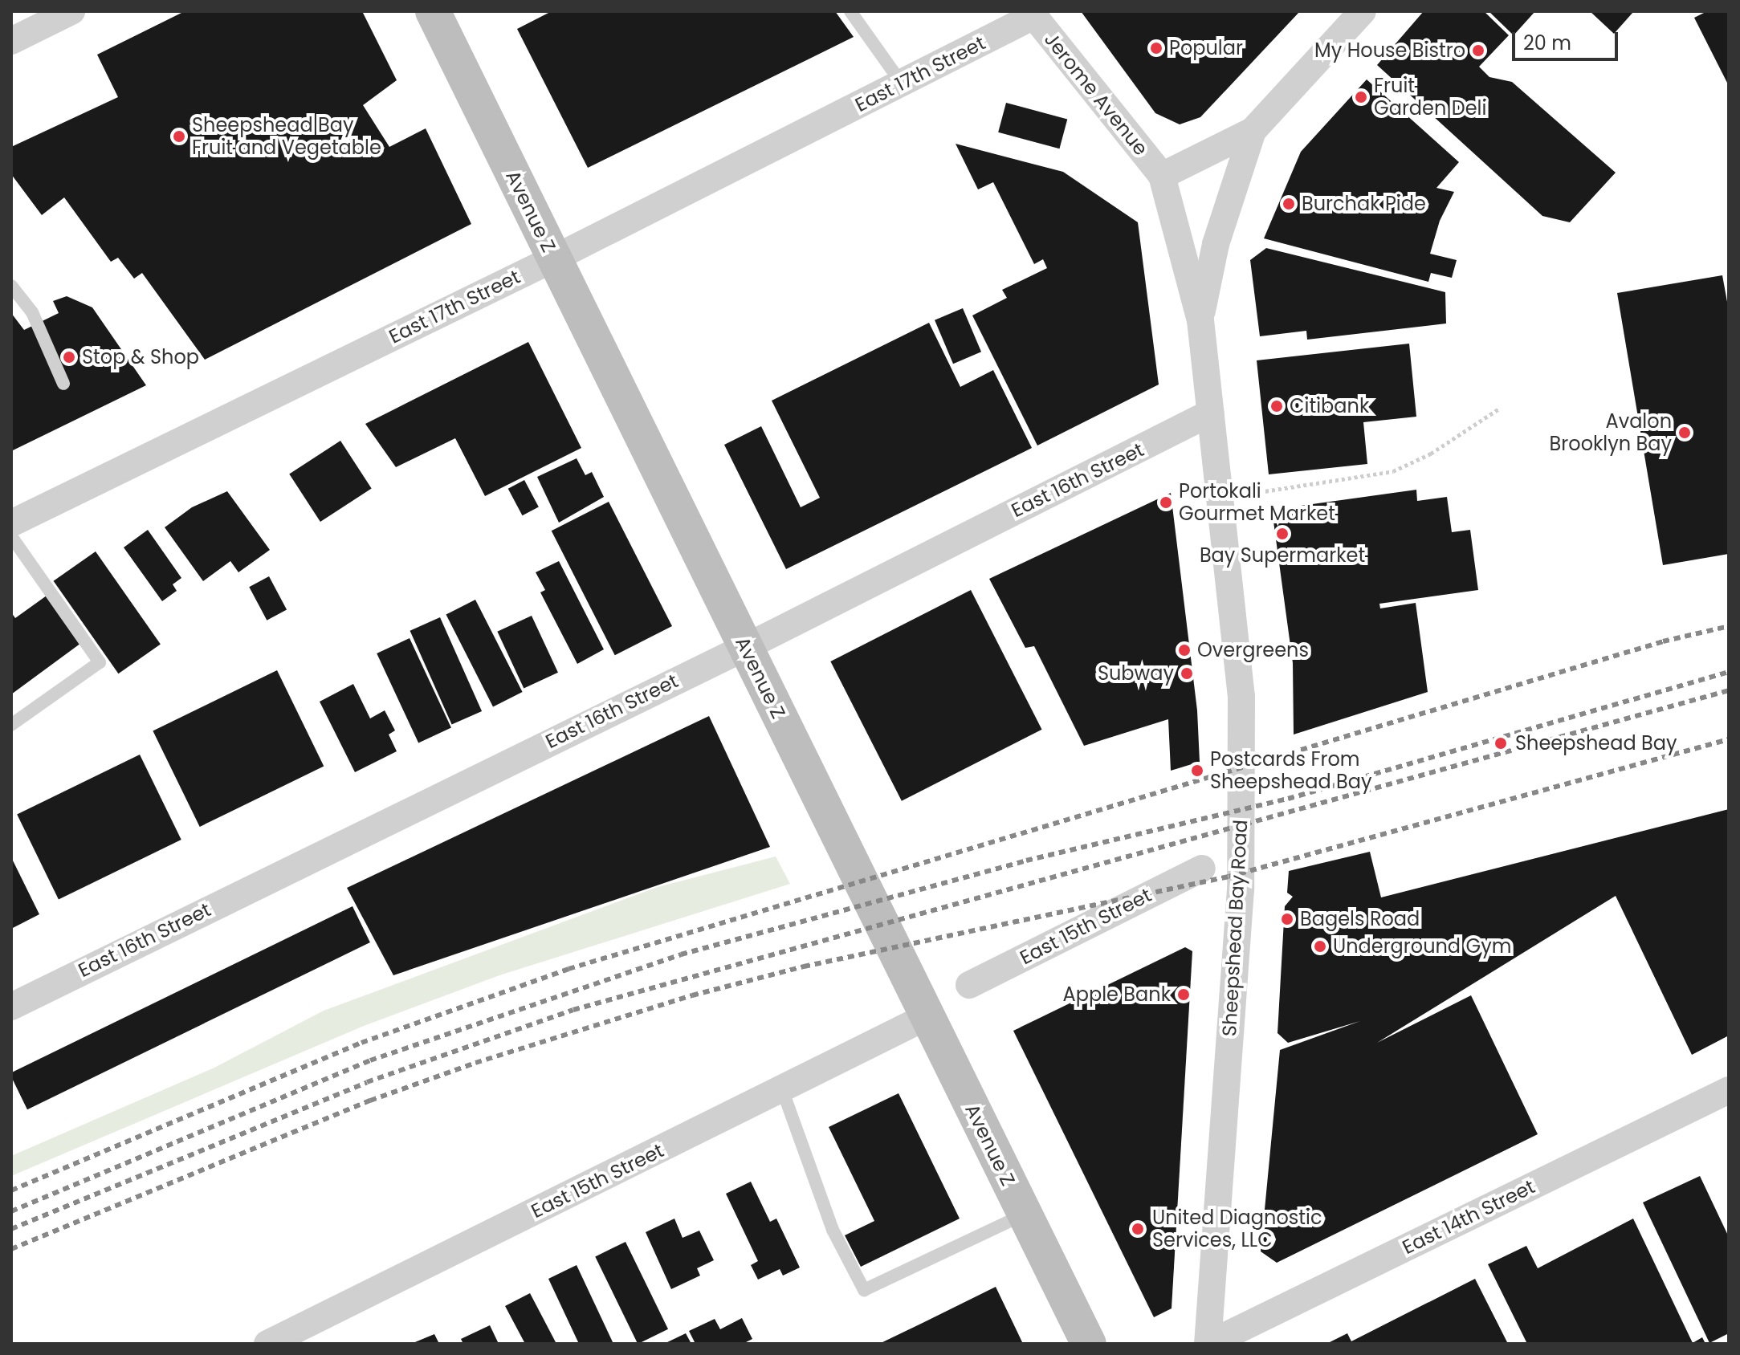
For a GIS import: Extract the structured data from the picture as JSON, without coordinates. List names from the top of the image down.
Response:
{
  "streets": {
    "street": [
      "East 17th Street",
      "Jerome Avenue",
      "Avenue Z",
      "East 16th Street",
      "East 15th Street",
      "Sheepshead Bay Road",
      "East 14th Street"
    ]
  },
  "crossings": [
    ["East 17th Street", "Jerome Avenue"],
    ["East 17th Street", "Avenue Z"],
    ["Jerome Avenue", "Sheepshead Bay Road"],
    ["Avenue Z", "East 16th Street"],
    ["Avenue Z", "East 15th Street"],
    ["East 16th Street", "Sheepshead Bay Road"],
    ["Sheepshead Bay Road", "East 14th Street"]
  ],
  "places": [
    "Popular",
    "My House Bistro",
    "Fruit Garden Deli",
    "Sheepshead Bay Fruit and Vegetable",
    "Burchak Pide",
    "Stop & Shop",
    "Citibank",
    "Avalon Brooklyn Bay",
    "Portokali Gourmet Market",
    "Bay Supermarket",
    "Overgreens",
    "Subway",
    "Sheepshead Bay",
    "Postcards From Sheepshead Bay",
    "Bagels Road",
    "Underground Gym",
    "Apple Bank",
    "United Diagnostic Services, LLC"
  ],
  "scale_bar": "20 m"
}
